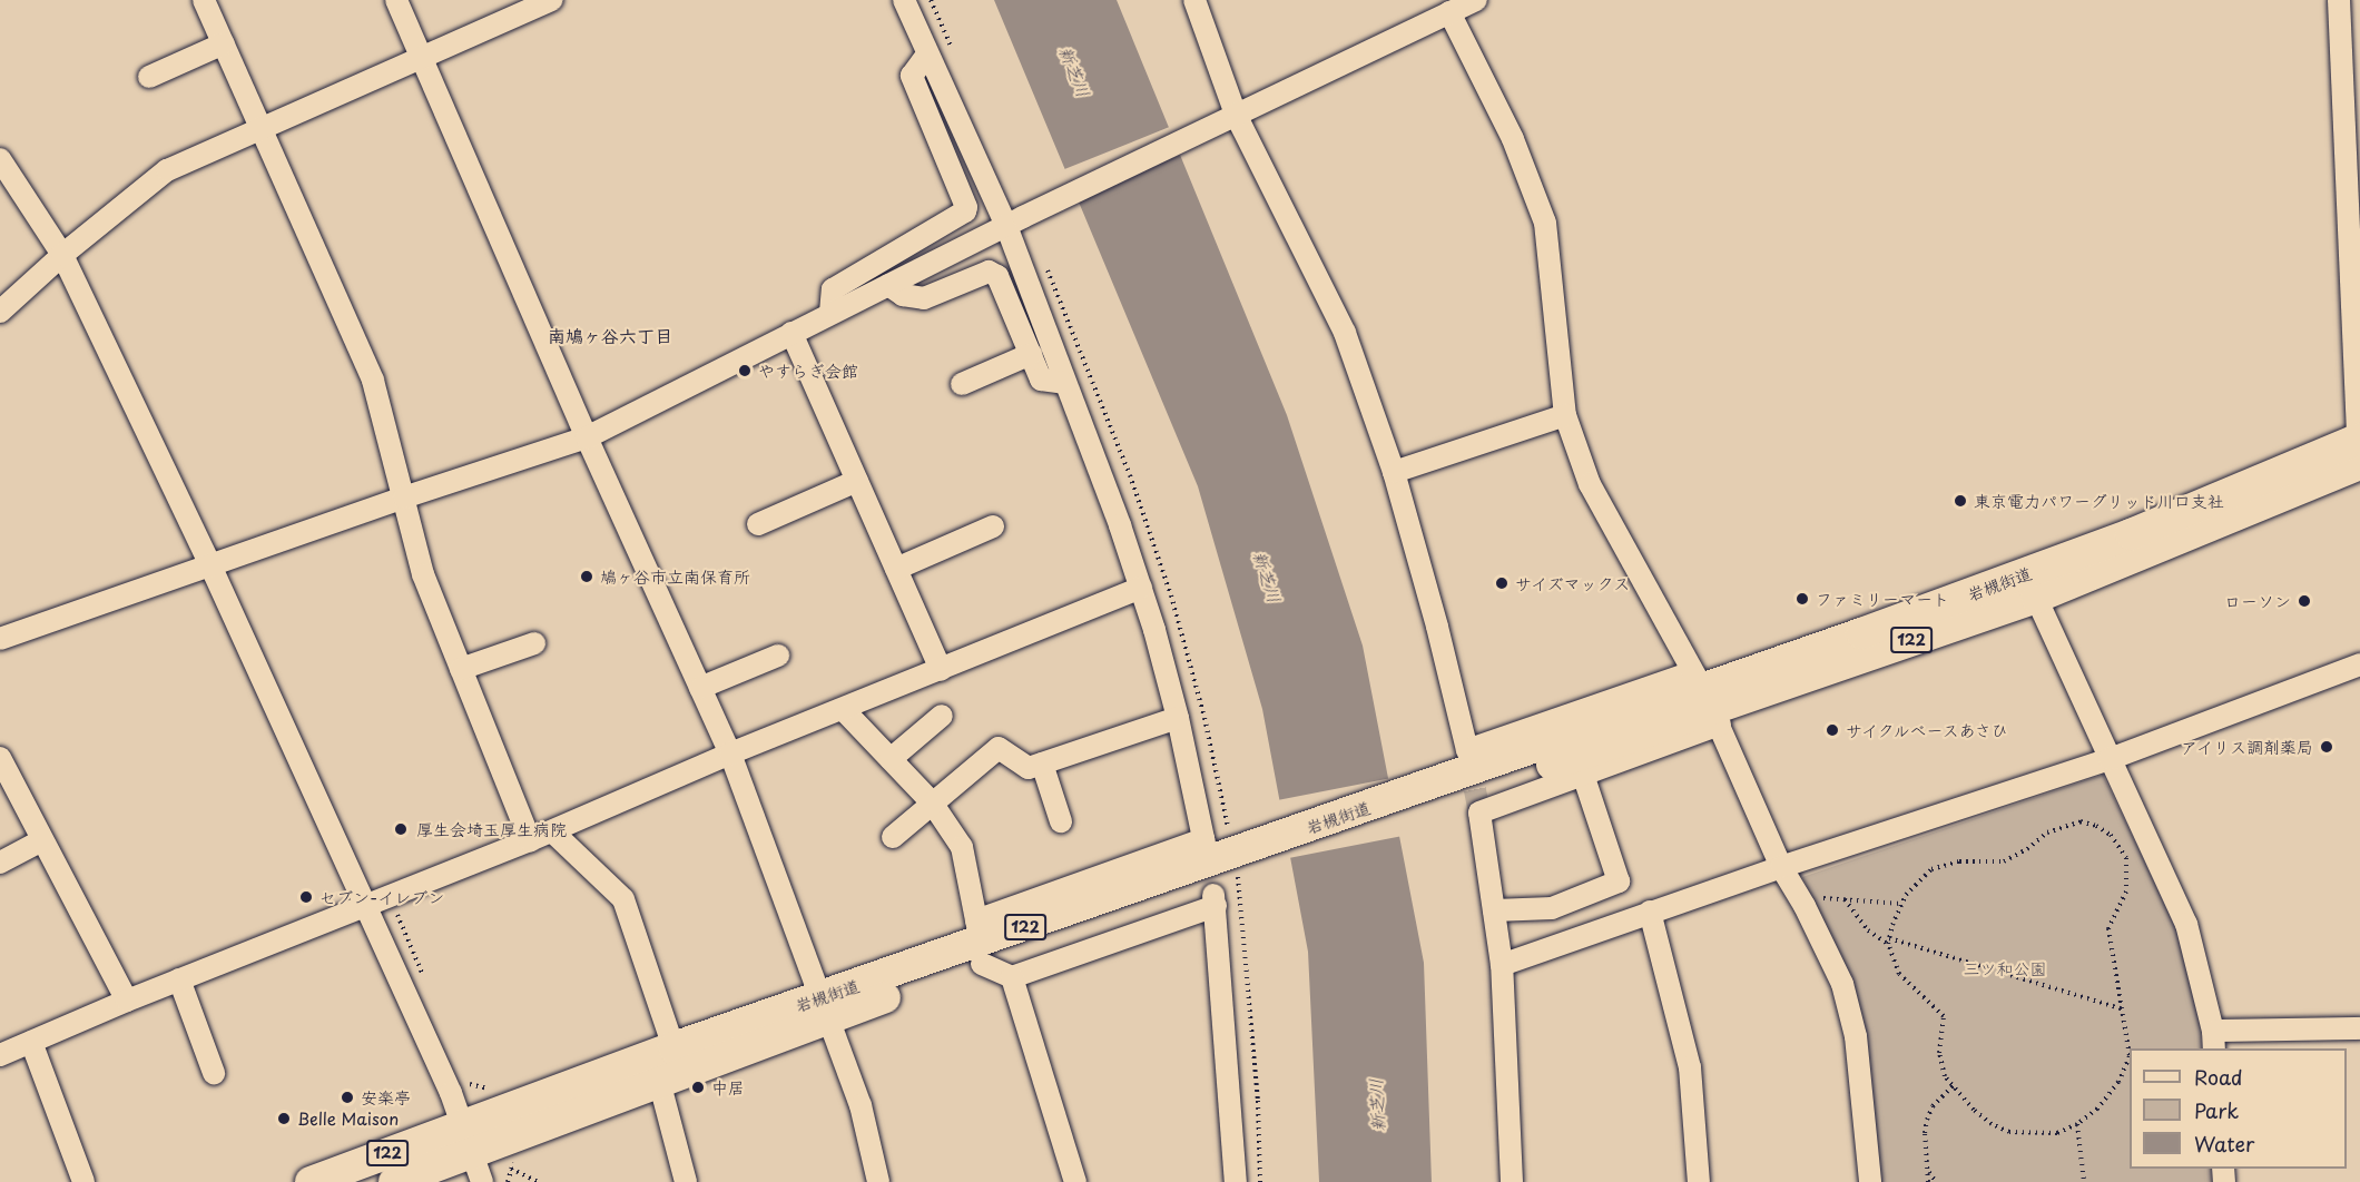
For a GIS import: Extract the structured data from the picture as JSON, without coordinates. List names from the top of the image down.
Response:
{
  "streets": {
    "highway": ["岩槻街道", "122"]
  },
  "districts": ["南鳩ヶ谷六丁目"],
  "water": ["新芝川"],
  "parks": ["三ツ和公園"],
  "places": [
    "やすらぎ会館",
    "東京電力パワーグリッド川口支社",
    "鳩ヶ谷市立南保育所",
    "サイズマックス",
    "ファミリーマート",
    "ローソン",
    "サイクルベースあさひ",
    "アイリス調剤薬局",
    "厚生会埼玉厚生病院",
    "セブン-イレブン",
    "中居",
    "安楽亭",
    "Belle Maison"
  ],
  "legend": ["Road", "Park", "Water"]
}
